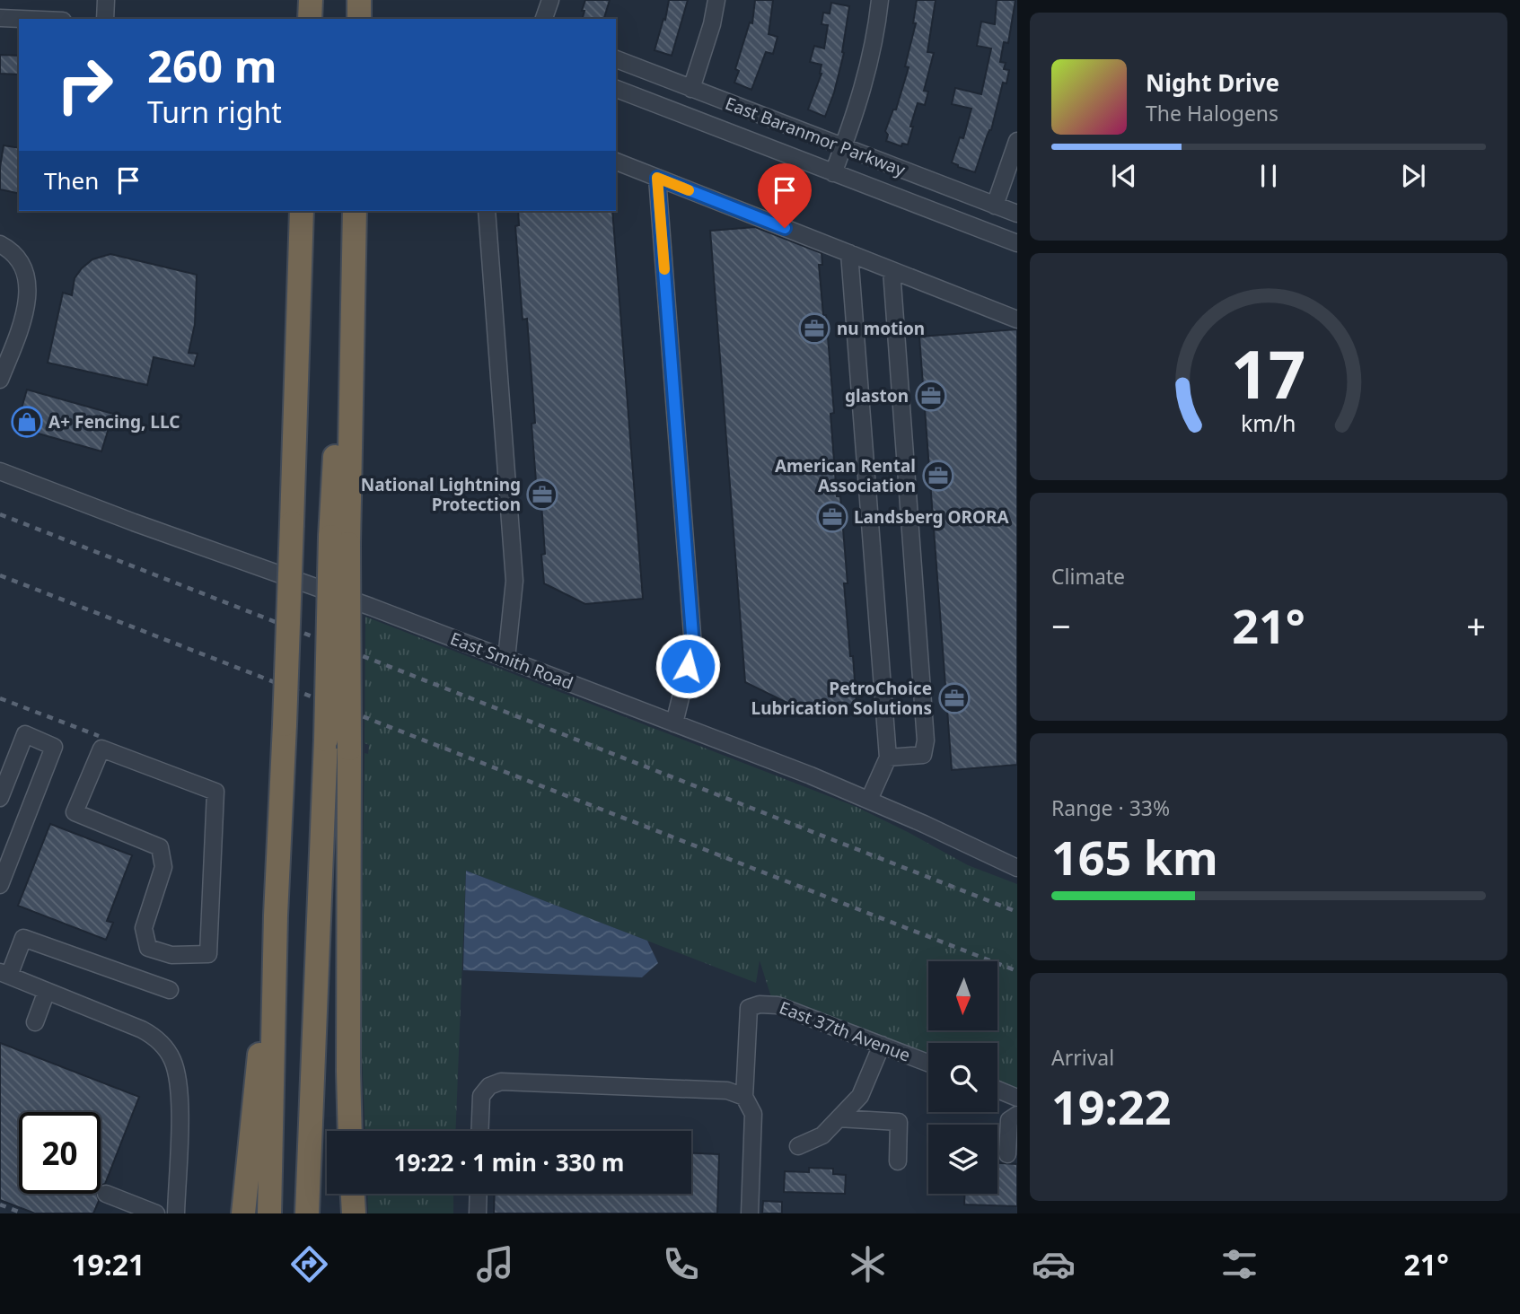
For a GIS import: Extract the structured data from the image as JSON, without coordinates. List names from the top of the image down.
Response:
{
  "streets": {
    "street": ["East Baranmor Parkway", "East Smith Road", "East 37th Avenue"]
  },
  "places": {
    "office": [
      "nu motion",
      "glaston",
      "American Rental Association",
      "National Lightning Protection",
      "Landsberg ORORA",
      "PetroChoice Lubrication Solutions"
    ],
    "shop": ["A+ Fencing, LLC"]
  },
  "north": "bottom",
  "page": {
    "turn": ["260 m", "Turn right"],
    "song": ["Night Drive", "The Halogens"],
    "then": "Then",
    "tile": [
      "Climate",
      ["Range · 33%", "165 km"],
      ["Arrival", "19:22"]
    ],
    "heat": ["−", "21°", "+"],
    "limit": "20",
    "trip": "19:22 · 1 min · 330 m",
    "tabs": ["19:21", "21°"],
    "gauge": ["17", "km/h"]
  }
}
